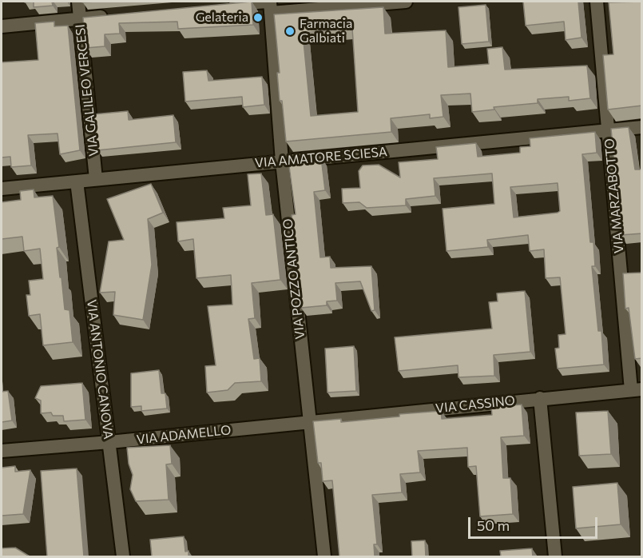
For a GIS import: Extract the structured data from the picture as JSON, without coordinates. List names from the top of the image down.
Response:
{
  "streets": {
    "street": [
      "VIA GALILEO VERCESI",
      "VIA AMATORE SCIESA",
      "VIA MARZABOTTO",
      "VIA POZZO ANTICO",
      "VIA ANTONIO CANOVA",
      "VIA CASSINO",
      "VIA ADAMELLO"
    ]
  },
  "crossings": [
    ["VIA GALILEO VERCESI", "VIA AMATORE SCIESA"],
    ["VIA AMATORE SCIESA", "VIA MARZABOTTO"],
    ["VIA AMATORE SCIESA", "VIA POZZO ANTICO"],
    ["VIA AMATORE SCIESA", "VIA ANTONIO CANOVA"],
    ["VIA MARZABOTTO", "VIA CASSINO"],
    ["VIA POZZO ANTICO", "VIA CASSINO"],
    ["VIA POZZO ANTICO", "VIA ADAMELLO"],
    ["VIA ANTONIO CANOVA", "VIA ADAMELLO"],
    ["VIA CASSINO", "VIA ADAMELLO"]
  ],
  "places": ["Gelateria", "Farmacia Galbiati"],
  "scale_bar": "50 m"
}
